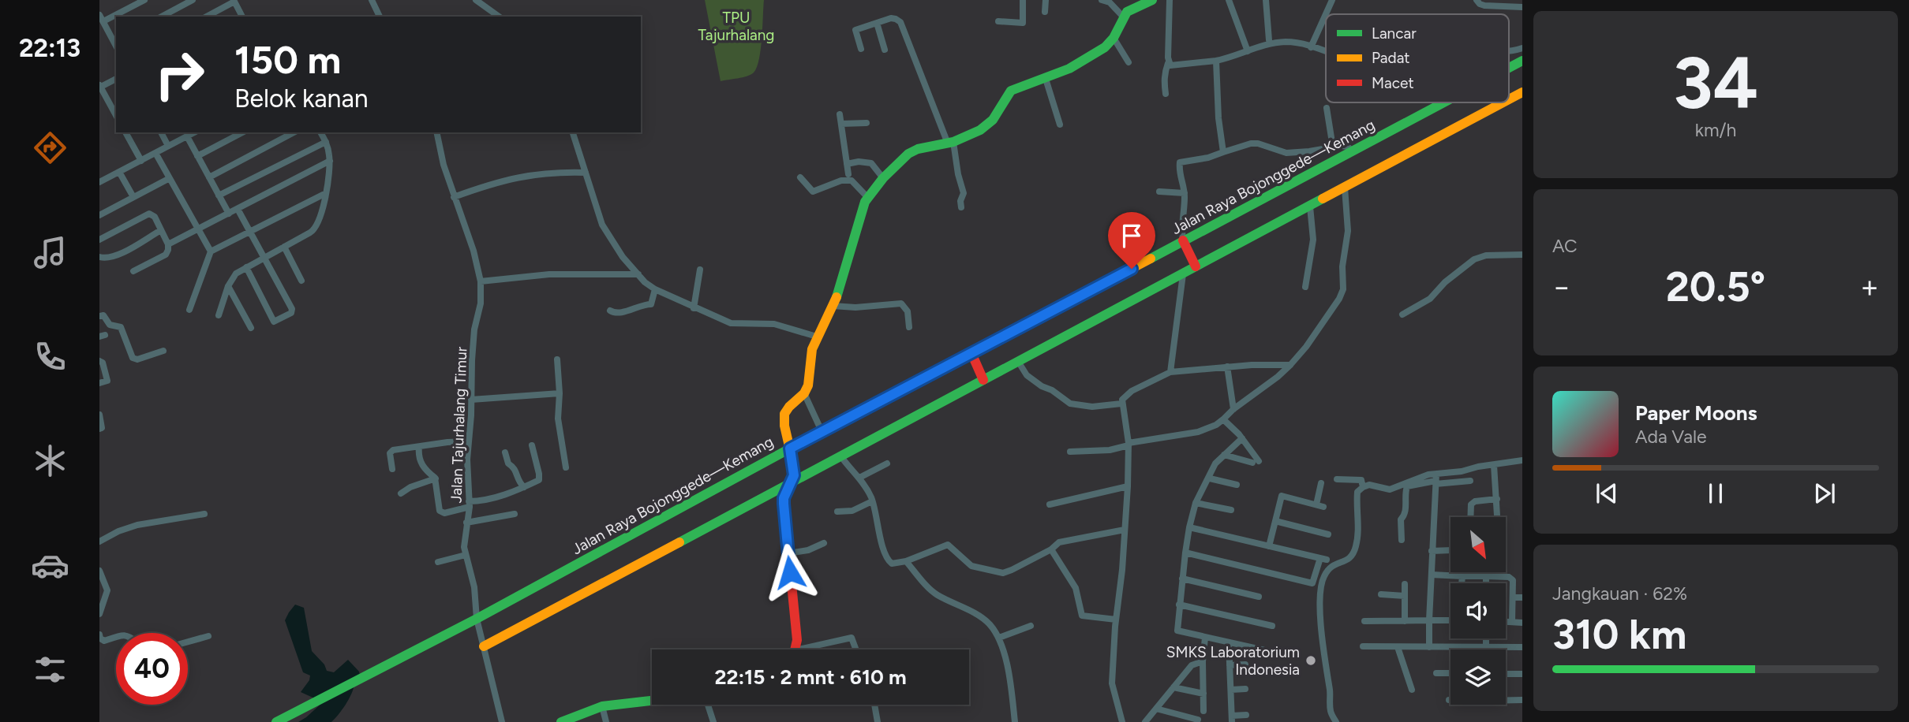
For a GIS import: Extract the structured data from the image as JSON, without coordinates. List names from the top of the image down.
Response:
{
  "streets": {
    "main road": ["Jalan Raya Bojonggede—Kemang"],
    "street": ["Jalan Tajurhalang Timur"]
  },
  "crossings": [
    ["Jalan Raya Bojonggede—Kemang", "Jalan Tajurhalang Timur"]
  ],
  "parks": ["TPU Tajurhalang"],
  "places": ["SMKS Laboratorium Indonesia"],
  "legend": ["Lancar", "Padat", "Macet"],
  "north": "bottom right",
  "page": {
    "tabs": "22:13",
    "tile": [
      ["34", "km/h"],
      "AC",
      ["Jangkauan · 62%", "310 km"]
    ],
    "turn": ["150 m", "Belok kanan"],
    "heat": ["−", "20.5°", "+"],
    "song": ["Paper Moons", "Ada Vale"],
    "limit": "40",
    "trip": "22:15 · 2 mnt · 610 m"
  }
}
